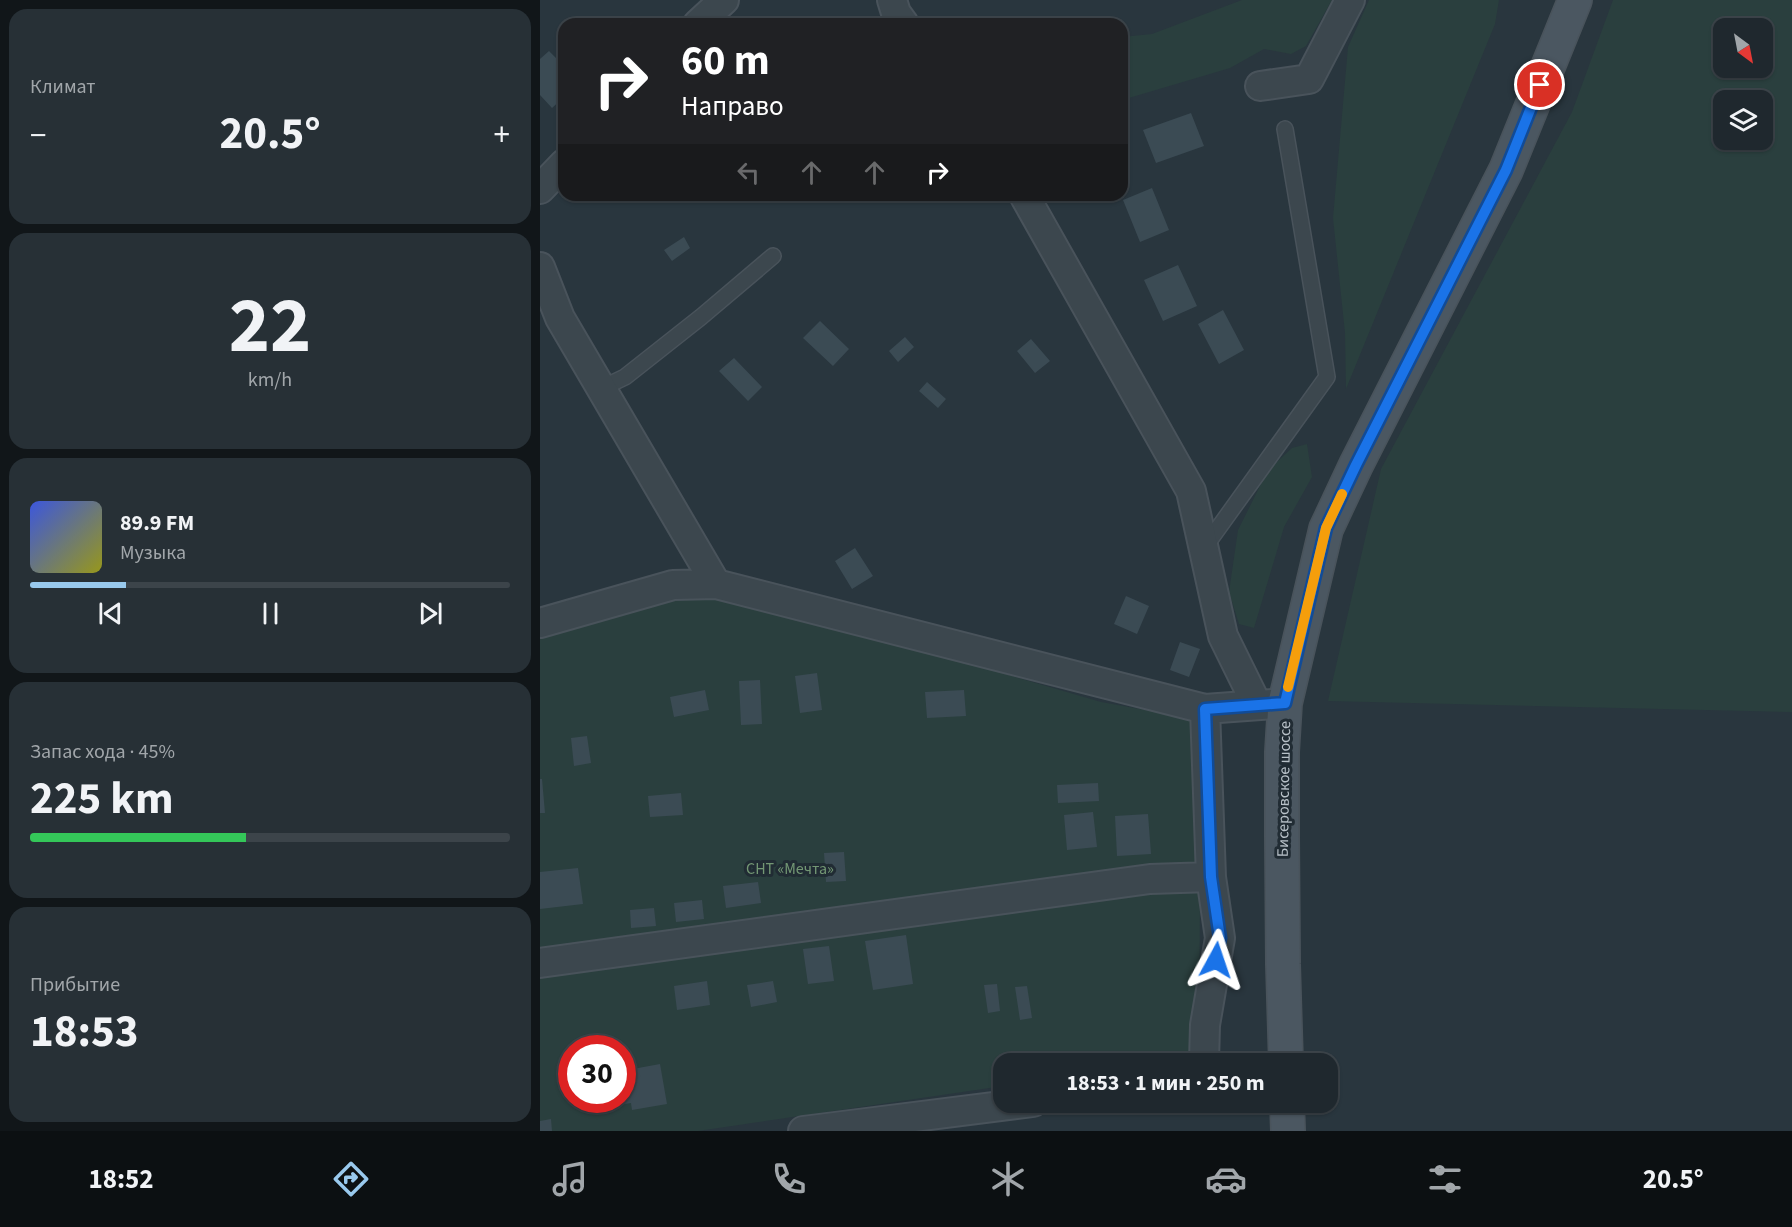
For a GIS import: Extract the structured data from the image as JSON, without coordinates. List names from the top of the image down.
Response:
{
  "streets": {
    "main road": ["Бисеровское шоссе"]
  },
  "parks": ["СНТ «Мечта»"],
  "north": "bottom right",
  "page": {
    "tile": [
      "Климат",
      ["22", "km/h"],
      ["Запас хода · 45%", "225 km"],
      ["Прибытие", "18:53"]
    ],
    "turn": ["60 m", "Направо"],
    "heat": ["−", "20.5°", "+"],
    "song": ["89.9 FM", "Музыка"],
    "limit": "30",
    "trip": "18:53 · 1 мин · 250 m",
    "tabs": ["18:52", "20.5°"]
  }
}
